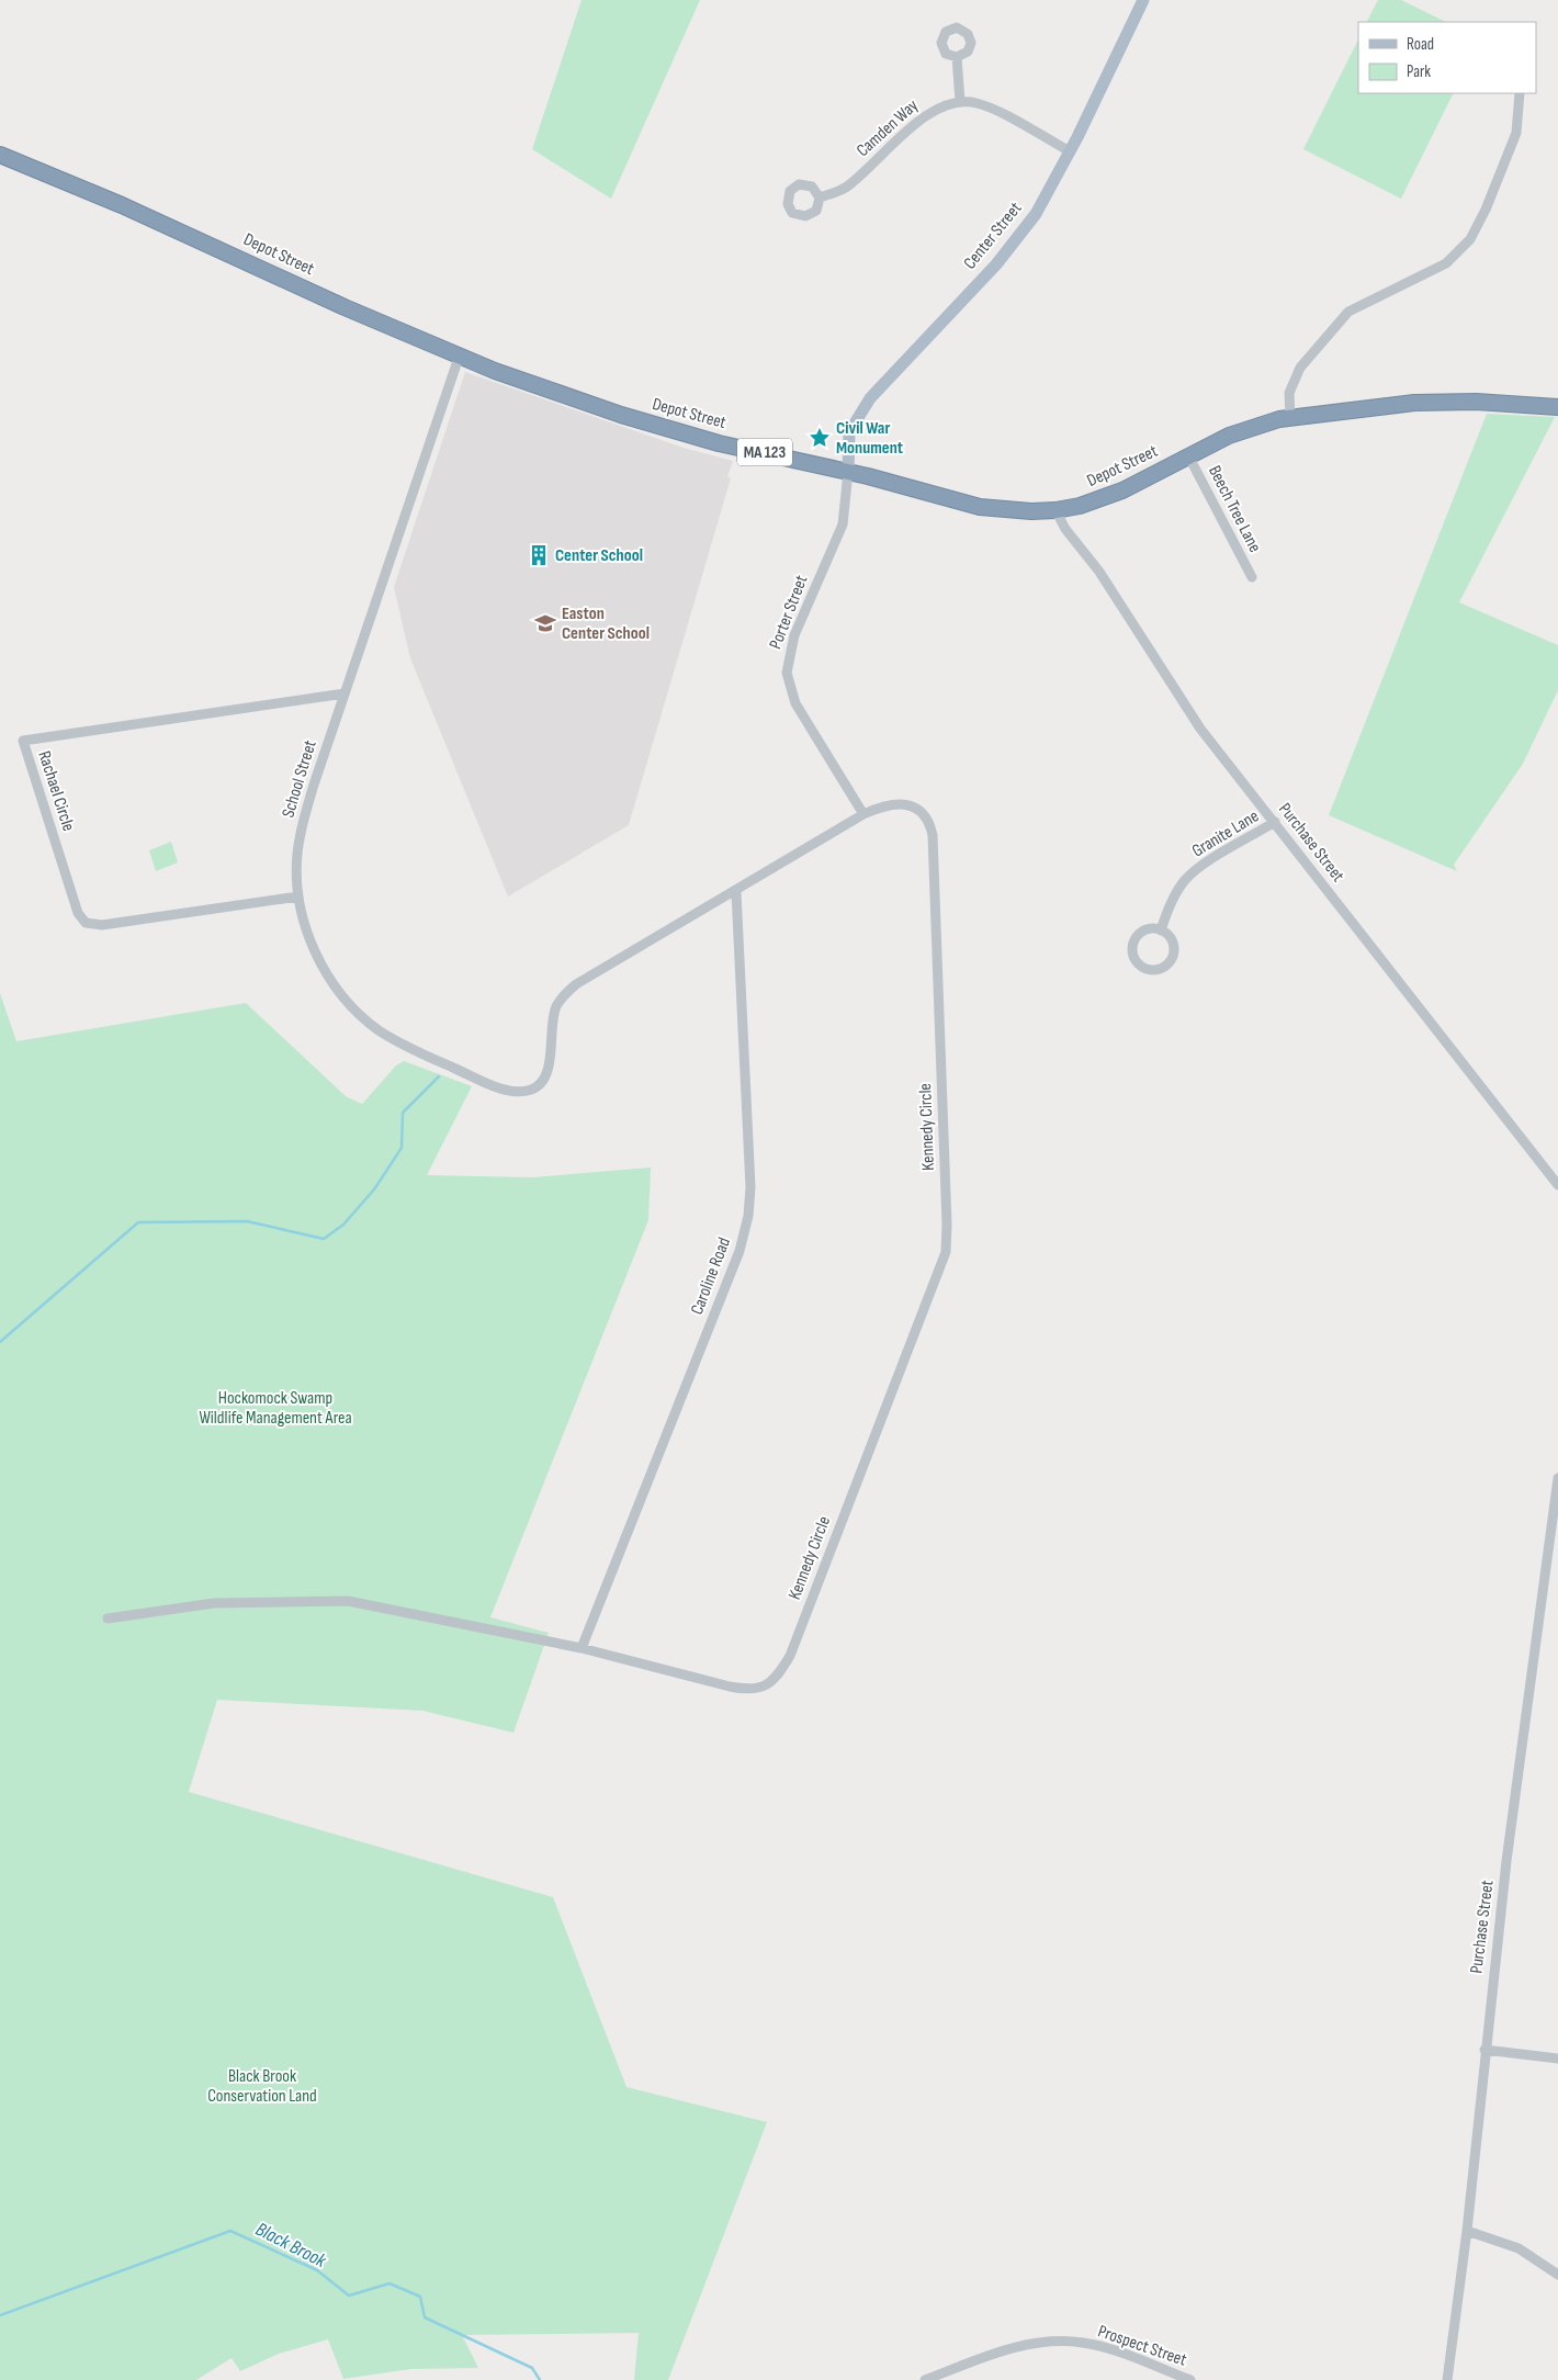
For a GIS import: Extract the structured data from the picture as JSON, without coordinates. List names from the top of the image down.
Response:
{
  "streets": {
    "highway": ["Depot Street", "MA 123"],
    "main road": ["Center Street"],
    "street": [
      "Camden Way",
      "Beech Tree Lane",
      "Porter Street",
      "School Street",
      "Rachael Circle",
      "Granite Lane",
      "Purchase Street",
      "Kennedy Circle",
      "Caroline Road",
      "Prospect Street"
    ]
  },
  "crossings": [
    ["Center Street", "Depot Street"],
    ["Center Street", "Porter Street"],
    ["Depot Street", "Beech Tree Lane"],
    ["Depot Street", "Porter Street"],
    ["Depot Street", "School Street"],
    ["Depot Street", "Purchase Street"],
    ["Porter Street", "Kennedy Circle"],
    ["School Street", "Rachael Circle"],
    ["School Street", "Kennedy Circle"],
    ["Granite Lane", "Purchase Street"],
    ["Kennedy Circle", "Caroline Road"]
  ],
  "water": ["Black Brook"],
  "parks": ["Hockomock Swamp Wildlife Management Area", "Black Brook Conservation Land"],
  "places": {
    "place": ["Civil War Monument"],
    "building": ["Center School"],
    "school or university": ["Easton Center School"]
  },
  "legend": ["Road", "Park"]
}
